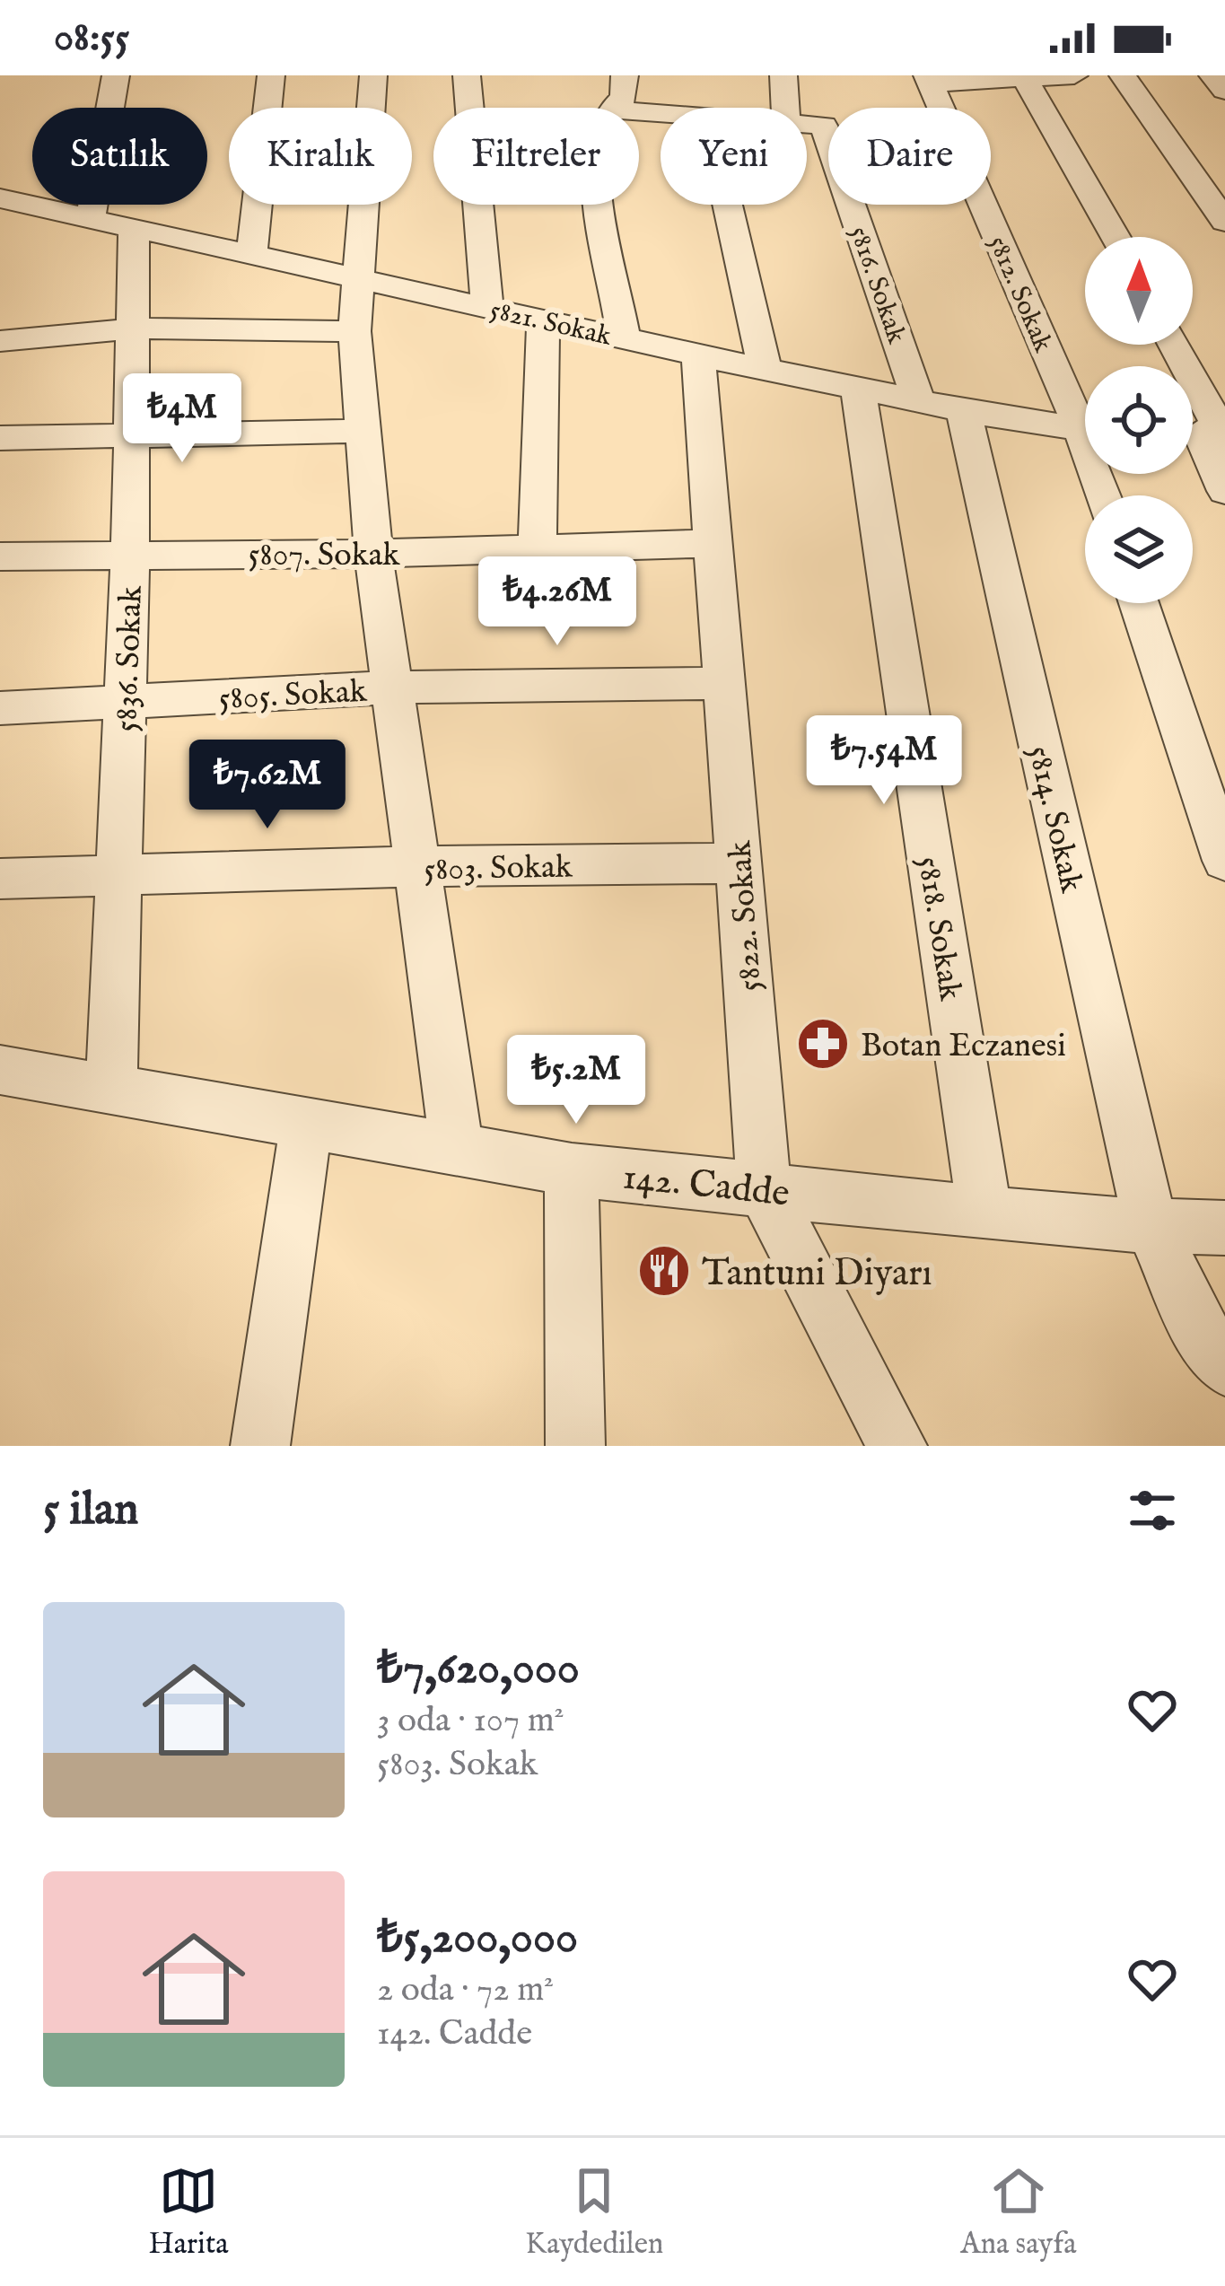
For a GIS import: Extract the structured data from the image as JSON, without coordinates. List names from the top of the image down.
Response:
{
  "streets": {
    "street": [
      "5816. Sokak",
      "5812. Sokak",
      "5821. Sokak",
      "5807. Sokak",
      "5836. Sokak",
      "5805. Sokak",
      "5814. Sokak",
      "5803. Sokak",
      "5822. Sokak",
      "5818. Sokak",
      "142. Cadde"
    ]
  },
  "crossings": [
    ["5816. Sokak", "5821. Sokak"],
    ["5821. Sokak", "5836. Sokak"],
    ["5821. Sokak", "5814. Sokak"],
    ["5821. Sokak", "5822. Sokak"],
    ["5821. Sokak", "5818. Sokak"],
    ["5807. Sokak", "5836. Sokak"],
    ["5807. Sokak", "5822. Sokak"],
    ["5836. Sokak", "5805. Sokak"],
    ["5836. Sokak", "5803. Sokak"],
    ["5836. Sokak", "142. Cadde"],
    ["5805. Sokak", "5822. Sokak"],
    ["5814. Sokak", "142. Cadde"],
    ["5803. Sokak", "5822. Sokak"],
    ["5822. Sokak", "142. Cadde"],
    ["5818. Sokak", "142. Cadde"]
  ],
  "places": {
    "pharmacy": ["Botan Eczanesi"],
    "restaurant": ["Tantuni Diyarı"]
  },
  "north": "top",
  "page": {
    "status": "08:55",
    "chip": [
      "Satılık",
      "Kiralık",
      "Filtreler",
      "Yeni",
      "Daire"
    ],
    "price": [
      "₺4M",
      "₺4.26M",
      "₺7.54M",
      "₺7.62M",
      "₺5.2M"
    ],
    "heading": "5 ilan",
    "list": [
      {
        "name": "₺7,620,000",
        "note": "3 oda · 107 m² · 5803. Sokak"
      },
      {
        "name": "₺5,200,000",
        "note": "2 oda · 72 m² · 142. Cadde"
      }
    ],
    "tabs": ["Harita", "Kaydedilen", "Ana sayfa"]
  }
}
